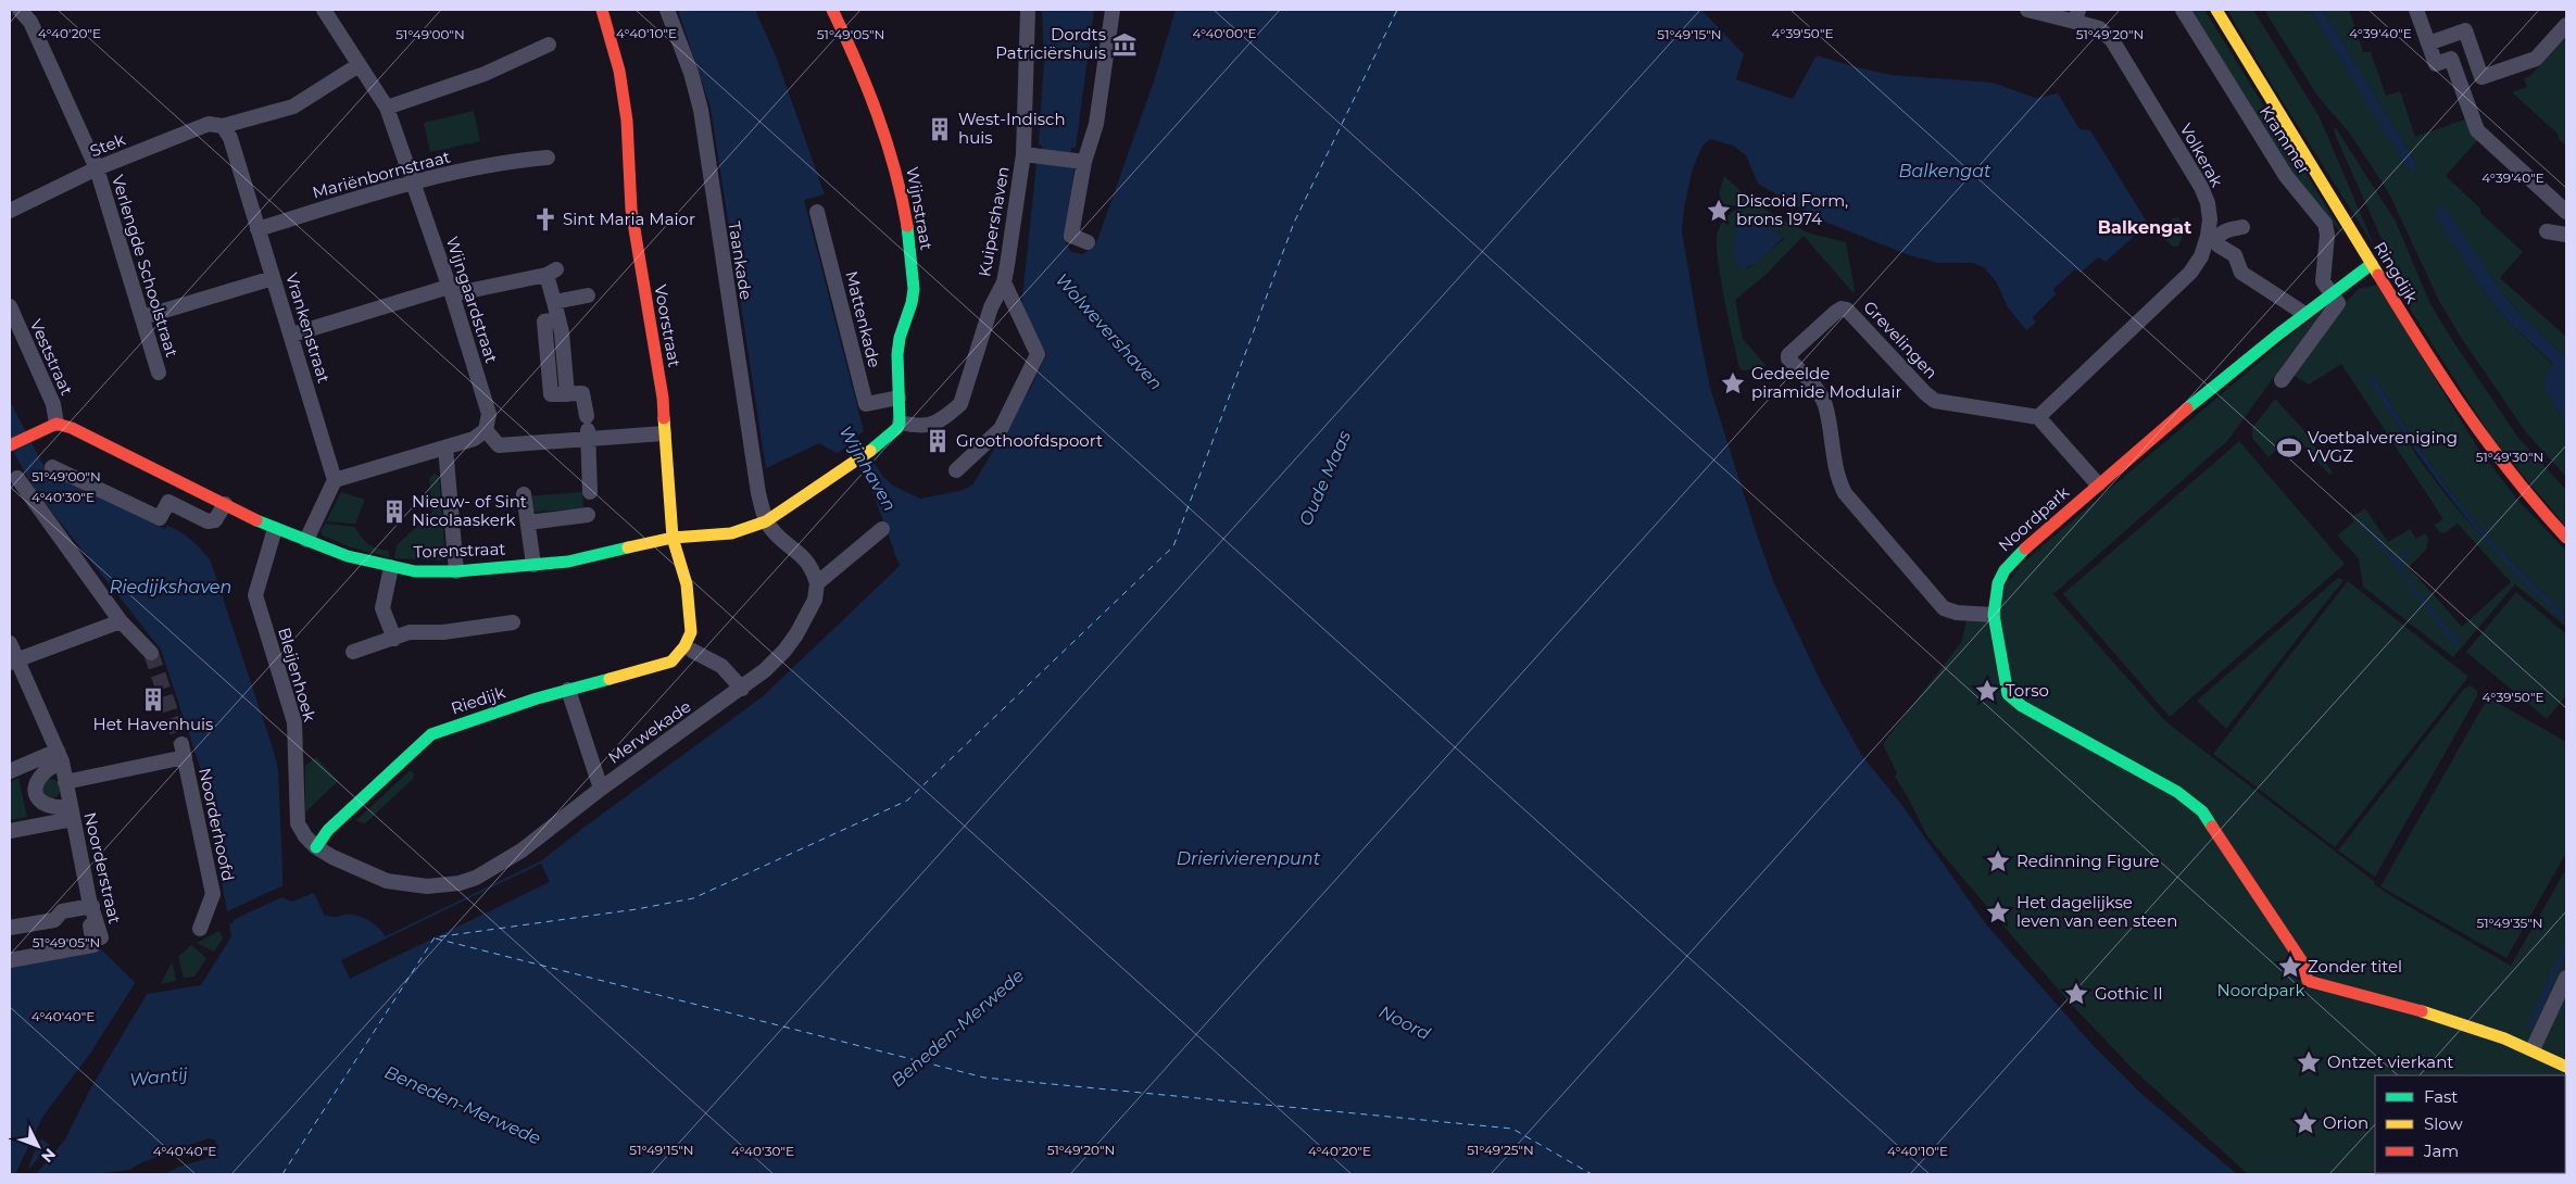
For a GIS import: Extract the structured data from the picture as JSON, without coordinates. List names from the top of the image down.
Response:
{
  "streets": {
    "street": [
      "Krammer",
      "Stek",
      "Volkerak",
      "Mariënbornstraat",
      "Wijnstraat",
      "Kuipershaven",
      "Taankade",
      "Verlengde Schoolstraat",
      "Ringdijk",
      "Wijngaardstraat",
      "Mattenkade",
      "Voorstraat",
      "Vrankenstraat",
      "Grevelingen",
      "Veststraat",
      "Noordpark",
      "Torenstraat",
      "Bleijenhoek",
      "Riedijk",
      "Merwekade",
      "Noorderhoofd",
      "Noorderstraat"
    ]
  },
  "crossings": [
    ["Krammer", "Noordpark"],
    ["Stek", "Verlengde Schoolstraat"],
    ["Stek", "Wijngaardstraat"],
    ["Stek", "Vrankenstraat"],
    ["Volkerak", "Grevelingen"],
    ["Mariënbornstraat", "Wijngaardstraat"],
    ["Mariënbornstraat", "Vrankenstraat"],
    ["Wijnstraat", "Kuipershaven"],
    ["Wijnstraat", "Mattenkade"],
    ["Wijnstraat", "Torenstraat"],
    ["Kuipershaven", "Torenstraat"],
    ["Taankade", "Torenstraat"],
    ["Ringdijk", "Noordpark"],
    ["Voorstraat", "Torenstraat"],
    ["Voorstraat", "Riedijk"],
    ["Grevelingen", "Noordpark"],
    ["Veststraat", "Torenstraat"],
    ["Torenstraat", "Bleijenhoek"],
    ["Bleijenhoek", "Riedijk"],
    ["Bleijenhoek", "Merwekade"],
    ["Noorderhoofd", "Noorderstraat"]
  ],
  "districts": ["Balkengat"],
  "water": [
    "Balkengat",
    "Wolwevershaven",
    "Wijnhaven",
    "Oude Maas",
    "Riedijkshaven",
    "Drierivierenpunt",
    "Noord",
    "Beneden-Merwede",
    "Wantij"
  ],
  "parks": ["Noordpark"],
  "places": {
    "museum": ["Dordts Patriciërshuis"],
    "building": [
      "West-Indisch huis",
      "Groothoofdspoort",
      "Nieuw- of Sint Nicolaaskerk",
      "Het Havenhuis"
    ],
    "place": [
      "Discoid Form, brons 1974",
      "Gedeelde piramide Modulair",
      "Torso",
      "Redinning Figure",
      "Het dagelijkse leven van een steen",
      "Zonder titel",
      "Gothic II",
      "Ontzet vierkant",
      "Orion"
    ],
    "church": ["Sint Maria Maior"],
    "sports": ["Voetbalvereniging VVGZ"]
  },
  "legend": ["Fast", "Slow", "Jam"],
  "north": "bottom right",
  "coordinates": [
    "4°40'20\"E",
    "4°40'10\"E",
    "4°40'00\"E",
    "4°39'50\"E",
    "4°39'40\"E",
    "51°49'00\"N",
    "51°49'05\"N",
    "51°49'15\"N",
    "51°49'20\"N",
    "51°49'30\"N",
    "4°40'30\"E",
    "51°49'35\"N",
    "4°40'40\"E",
    "51°49'25\"N"
  ]
}
